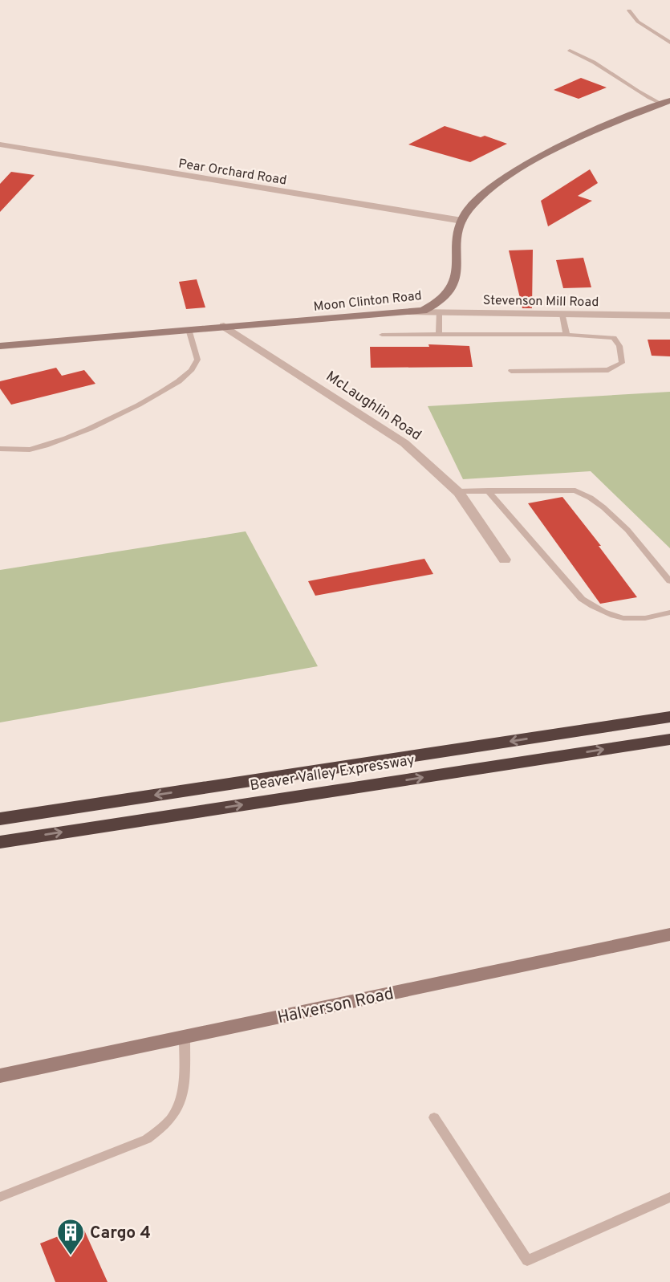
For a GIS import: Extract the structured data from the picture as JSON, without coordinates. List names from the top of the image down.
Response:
{
  "streets": {
    "highway": ["Beaver Valley Expressway"],
    "street": [
      "Pear Orchard Road",
      "Moon Clinton Road",
      "Stevenson Mill Road",
      "McLaughlin Road",
      "Halverson Road"
    ]
  },
  "crossings": [
    ["Pear Orchard Road", "Moon Clinton Road"],
    ["Moon Clinton Road", "Stevenson Mill Road"],
    ["Moon Clinton Road", "McLaughlin Road"]
  ],
  "places": {
    "building": ["Cargo 4"]
  }
}
